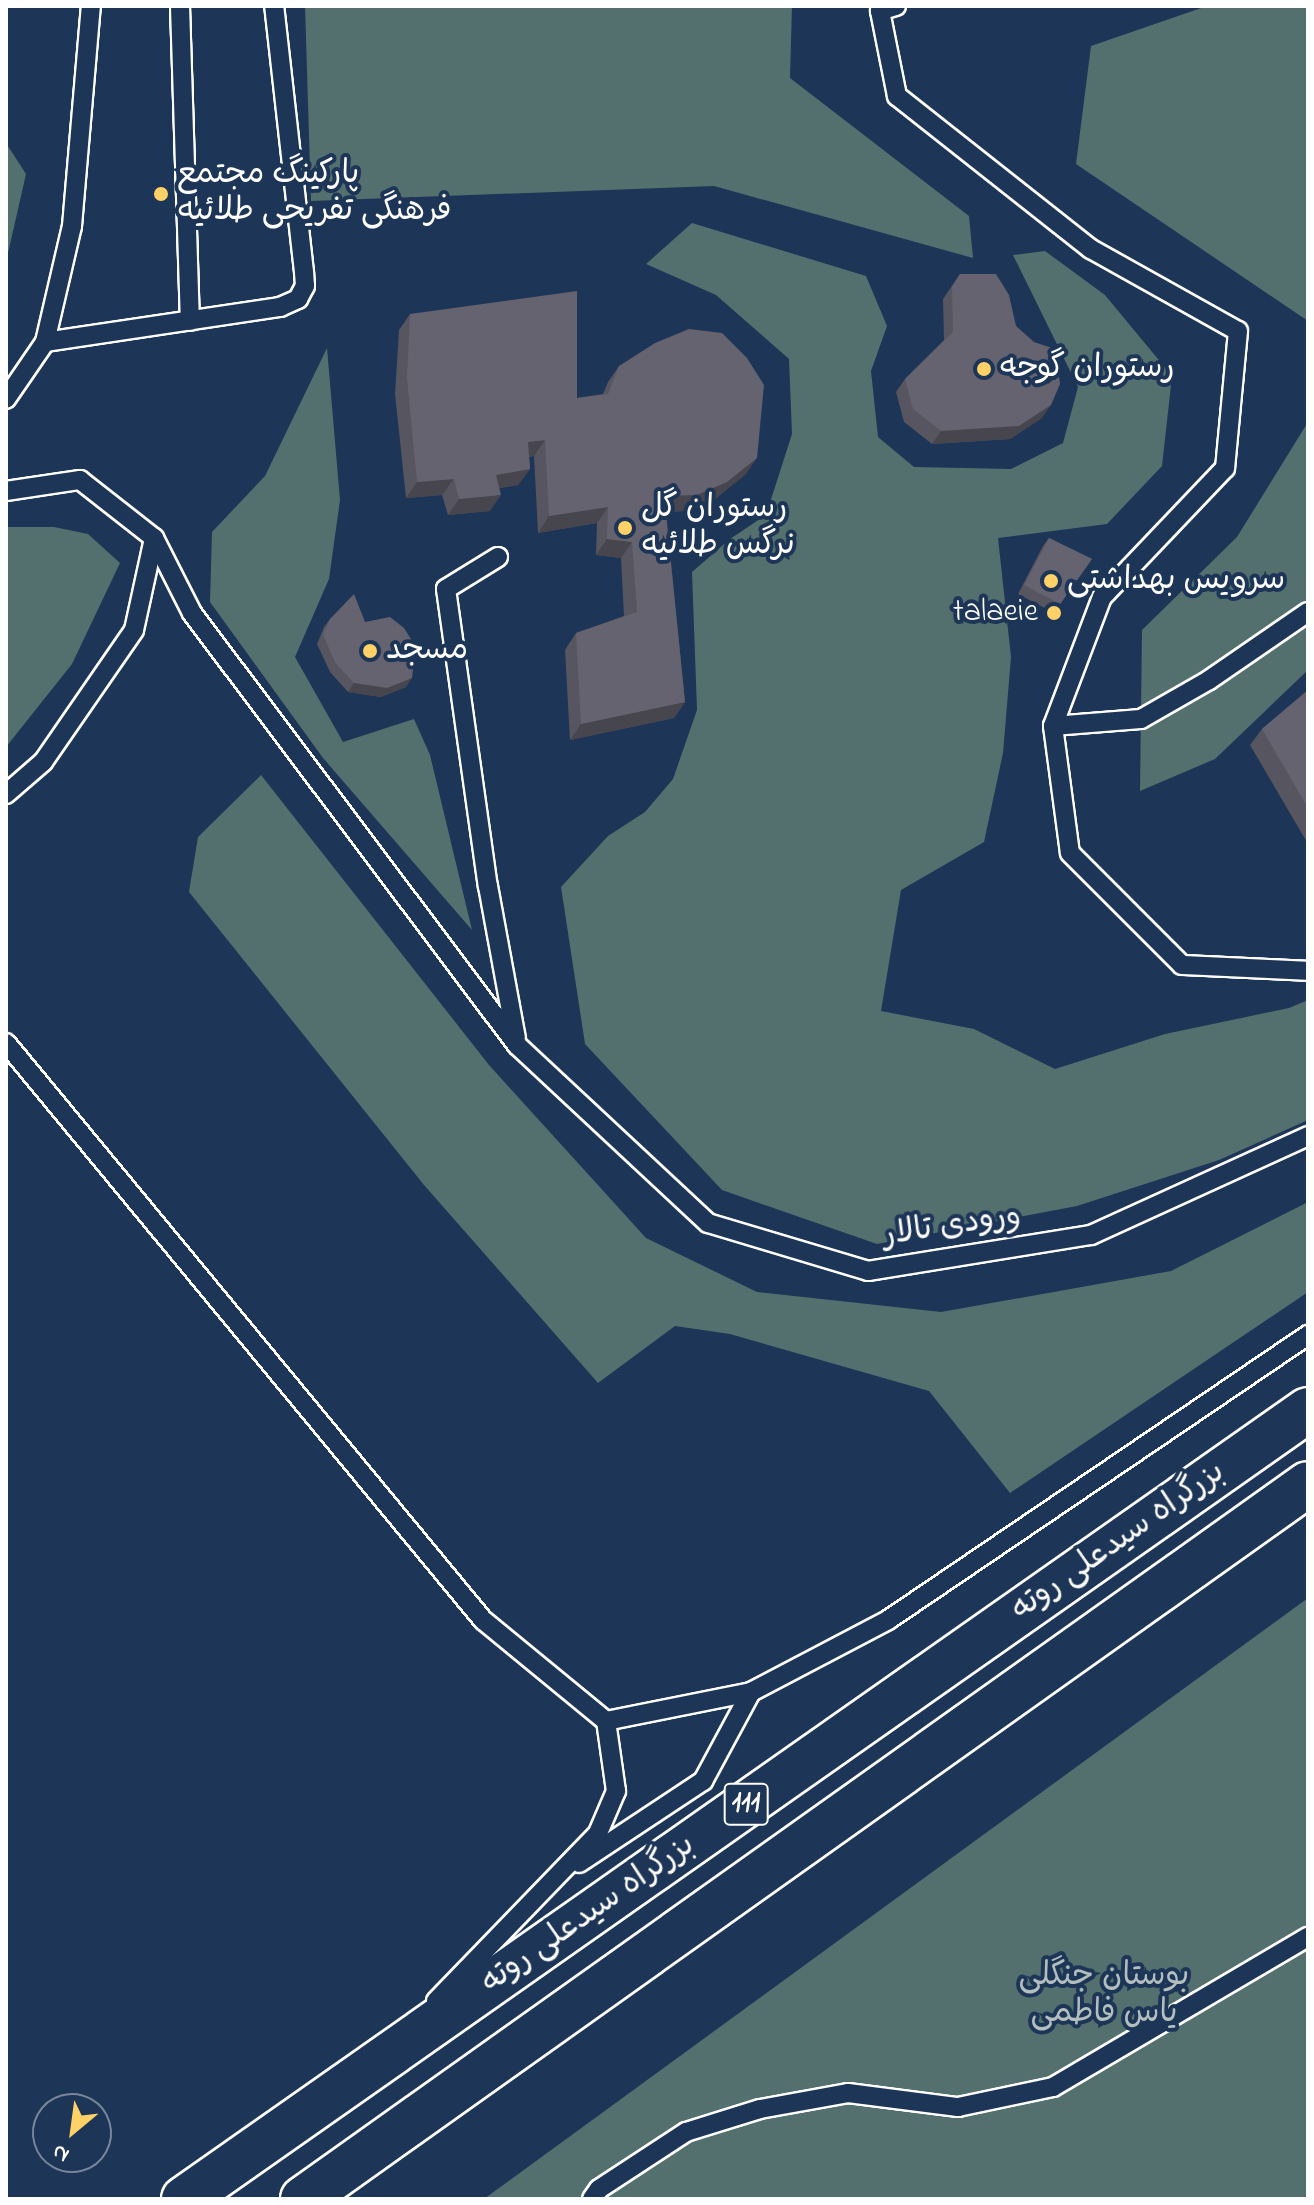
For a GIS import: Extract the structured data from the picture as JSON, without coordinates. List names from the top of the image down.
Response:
{
  "streets": {
    "highway": ["بزرگراه سیدعلی روته", "111"],
    "lane": ["ورودی تالار"]
  },
  "parks": ["بوستان جنگلی یاس فاطمی"],
  "places": [
    "پارکینگ مجتمع فرهنگی تفریحی طلائیه",
    "رستوران گوجه",
    "رستوران گل نرگس طلائیه",
    "سرویس بهداشتی",
    "talaeie",
    "مسجد"
  ],
  "north": "bottom left"
}
